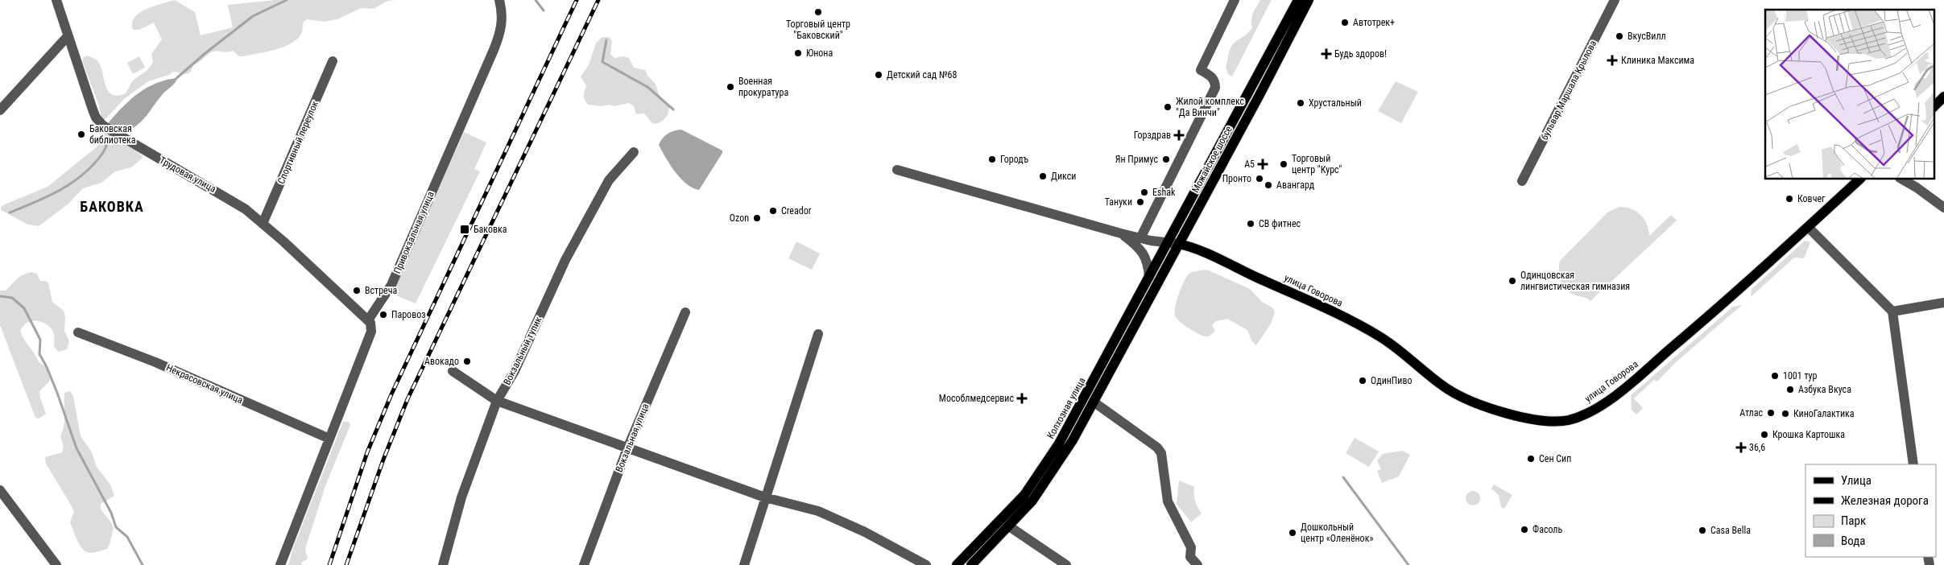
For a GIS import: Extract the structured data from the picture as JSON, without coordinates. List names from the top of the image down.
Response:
{
  "streets": {
    "main road": ["Можайское шоссе", "улица Говорова", "Колхозная улица"],
    "street": [
      "бульвар Маршала Крылова",
      "Спортивный переулок",
      "Трудовая улица",
      "Привокзальная улица",
      "Вокзальный тупик",
      "Некрасовская улица",
      "Вокзальная улица"
    ]
  },
  "crossings": [
    ["Спортивный переулок", "Трудовая улица"],
    ["Можайское шоссе", "улица Говорова"],
    ["Можайское шоссе", "Колхозная улица"],
    ["Трудовая улица", "Привокзальная улица"],
    ["улица Говорова", "Колхозная улица"]
  ],
  "districts": ["БАКОВКА"],
  "places": {
    "other": [
      "Торговый центр \"Баковский\"",
      "Автотрек+",
      "ВкусВилл",
      "Юнона",
      "Детский сад №68",
      "Военная прокуратура",
      "Хрустальный",
      "Жилой комплекс \"Да Винчи\"",
      "Баковская библиотека",
      "Городъ",
      "Ян Примус",
      "Торговый центр \"Курс\"",
      "Дикси",
      "Пронто",
      "Авангард",
      "Eshak",
      "Ковчег",
      "Тануки",
      "Creador",
      "Ozon",
      "СВ фитнес",
      "Одинцовская лингвистическая гимназия",
      "Встреча",
      "Паровоз",
      "Авокадо",
      "1001 тур",
      "ОдинПиво",
      "Азбука Вкуса",
      "Атлас",
      "КиноГалактика",
      "Крошка Картошка",
      "Сен Сип",
      "Фасоль",
      "Casa Bella",
      "Дошкольный центр «Оленёнок»"
    ],
    "health": [
      "Будь здоров!",
      "Клиника Максима",
      "Горздрав",
      "А5",
      "Мособлмедсервис",
      "36,6"
    ],
    "transit": ["Баковка"]
  },
  "legend": [
    "Улица",
    "Железная дорога",
    "Парк",
    "Вода"
  ]
}
